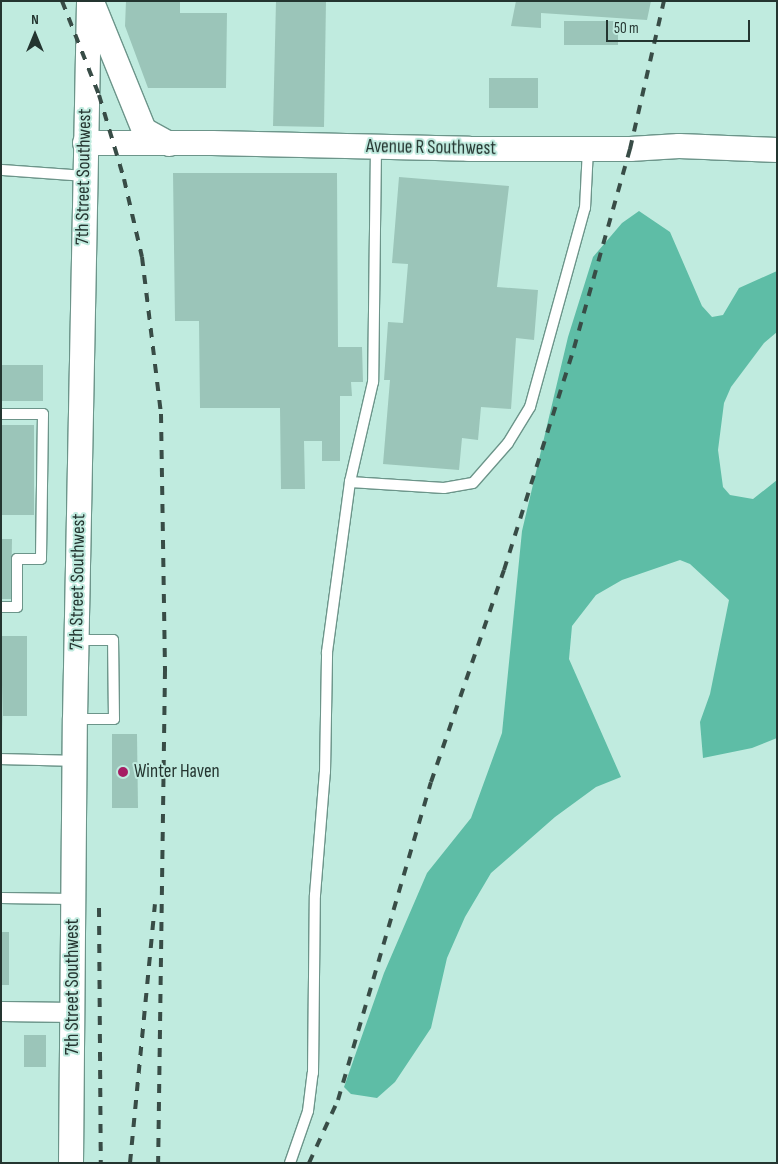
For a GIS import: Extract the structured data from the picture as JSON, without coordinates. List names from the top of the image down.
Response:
{
  "streets": {
    "street": ["Avenue R Southwest", "7th Street Southwest"]
  },
  "crossings": [
    ["Avenue R Southwest", "7th Street Southwest"]
  ],
  "places": ["Winter Haven"],
  "scale_bar": "50 m",
  "north": "top"
}
